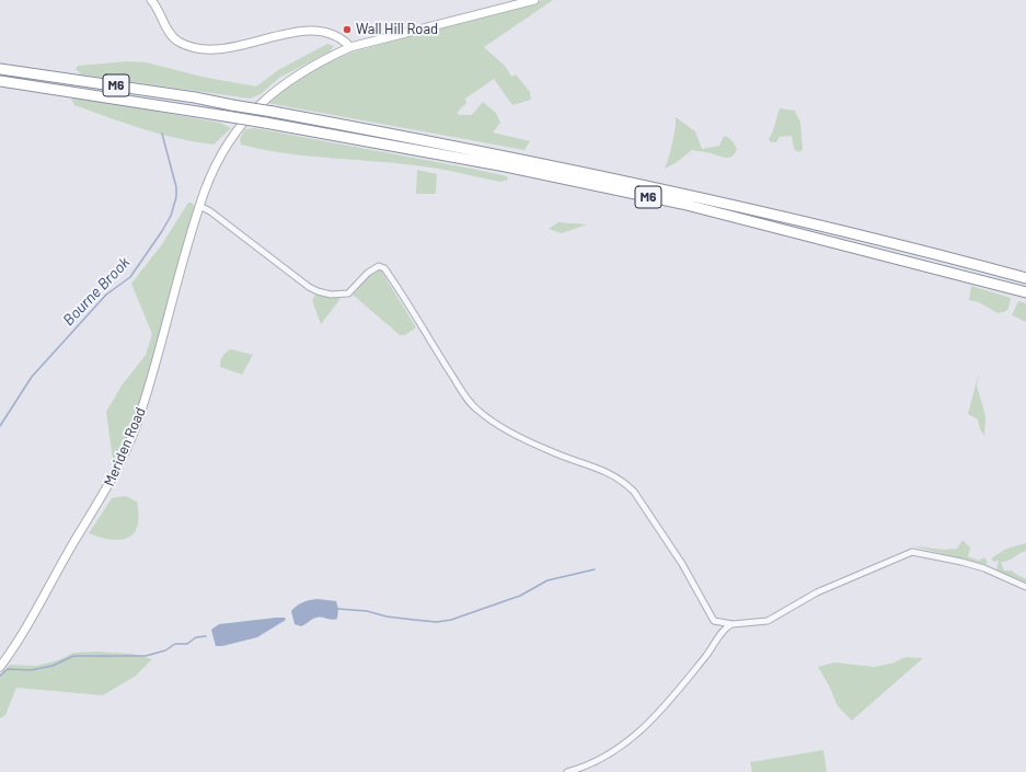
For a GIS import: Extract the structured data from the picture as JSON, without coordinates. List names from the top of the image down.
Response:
{
  "streets": {
    "highway": ["M6"],
    "main road": ["Meriden Road"]
  },
  "water": ["Bourne Brook"],
  "places": ["Wall Hill Road"]
}
